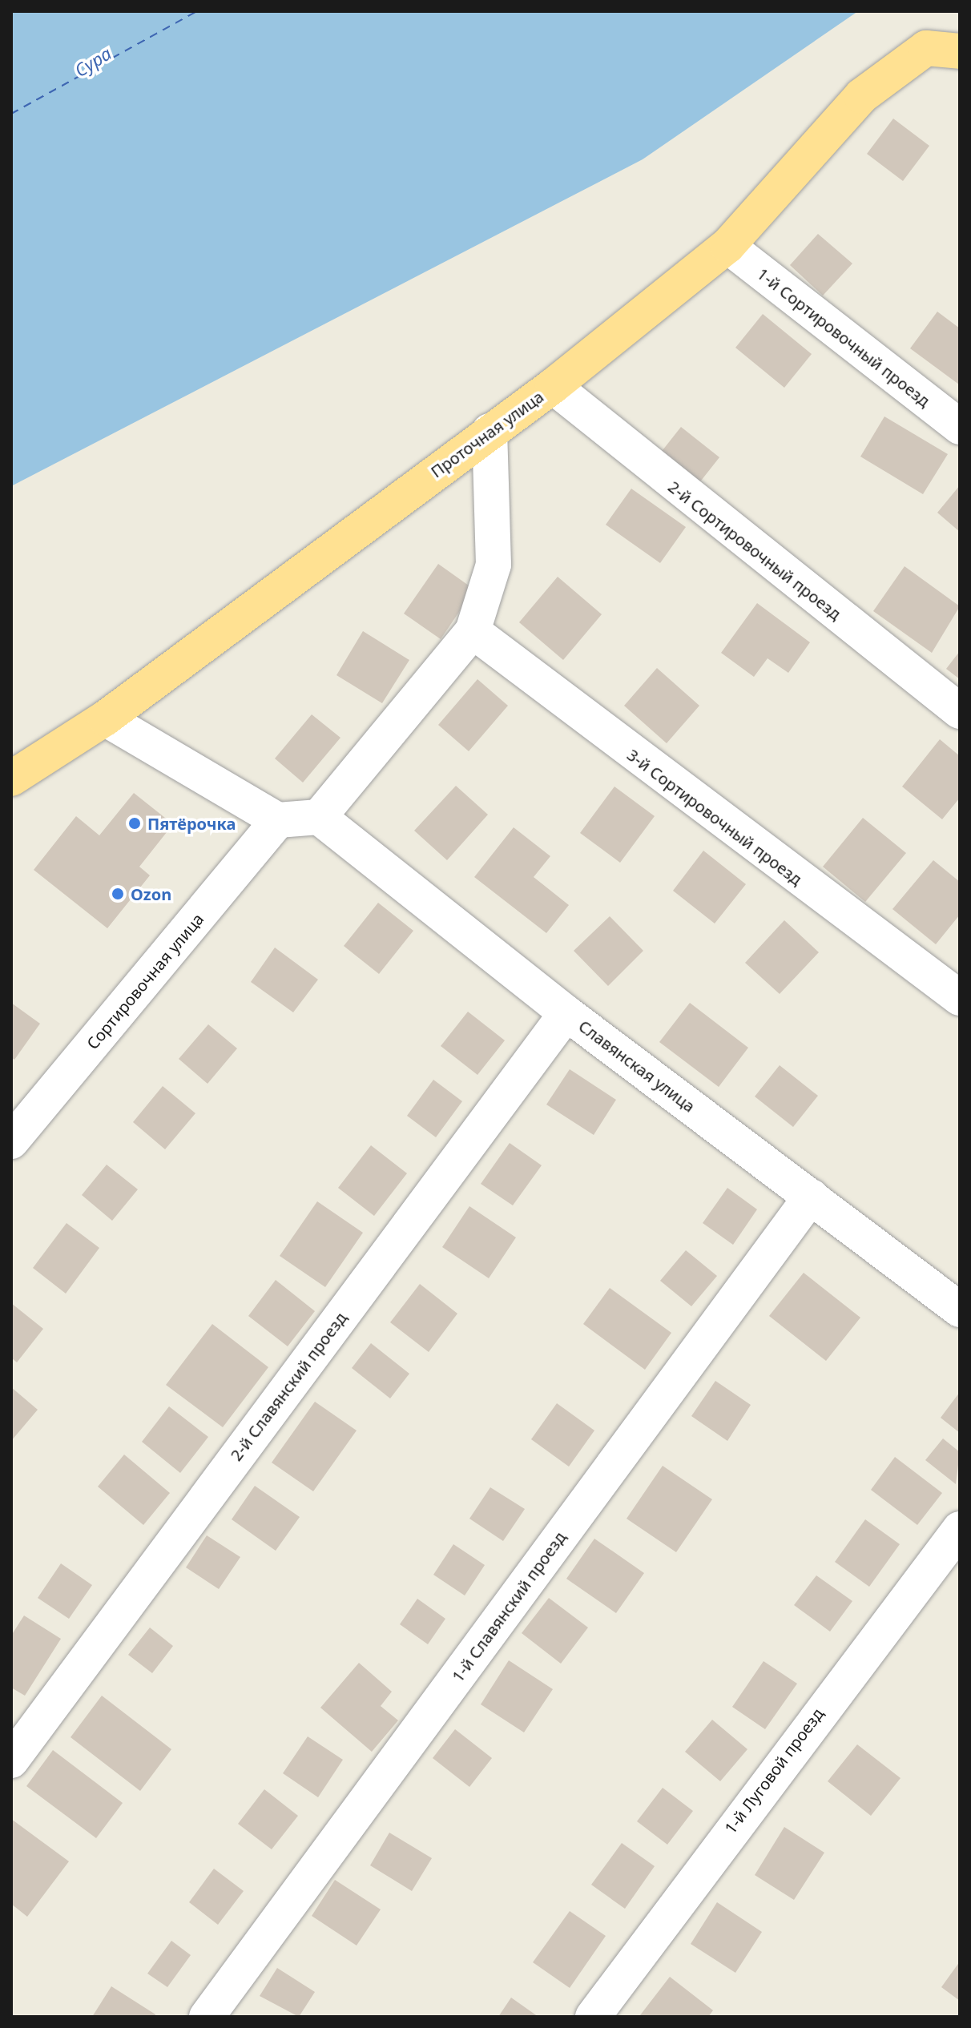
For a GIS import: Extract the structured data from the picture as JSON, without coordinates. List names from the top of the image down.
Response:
{
  "streets": {
    "main road": ["Проточная улица"],
    "street": [
      "1-й Сортировочный проезд",
      "2-й Сортировочный проезд",
      "3-й Сортировочный проезд",
      "Сортировочная улица",
      "Славянская улица",
      "2-й Славянский проезд",
      "1-й Славянский проезд",
      "1-й Луговой проезд"
    ]
  },
  "crossings": [
    ["1-й Сортировочный проезд", "Проточная улица"],
    ["Проточная улица", "2-й Сортировочный проезд"],
    ["Славянская улица", "2-й Славянский проезд"],
    ["Славянская улица", "1-й Славянский проезд"]
  ],
  "water": ["Сура"],
  "places": ["Пятёрочка", "Ozon"]
}
